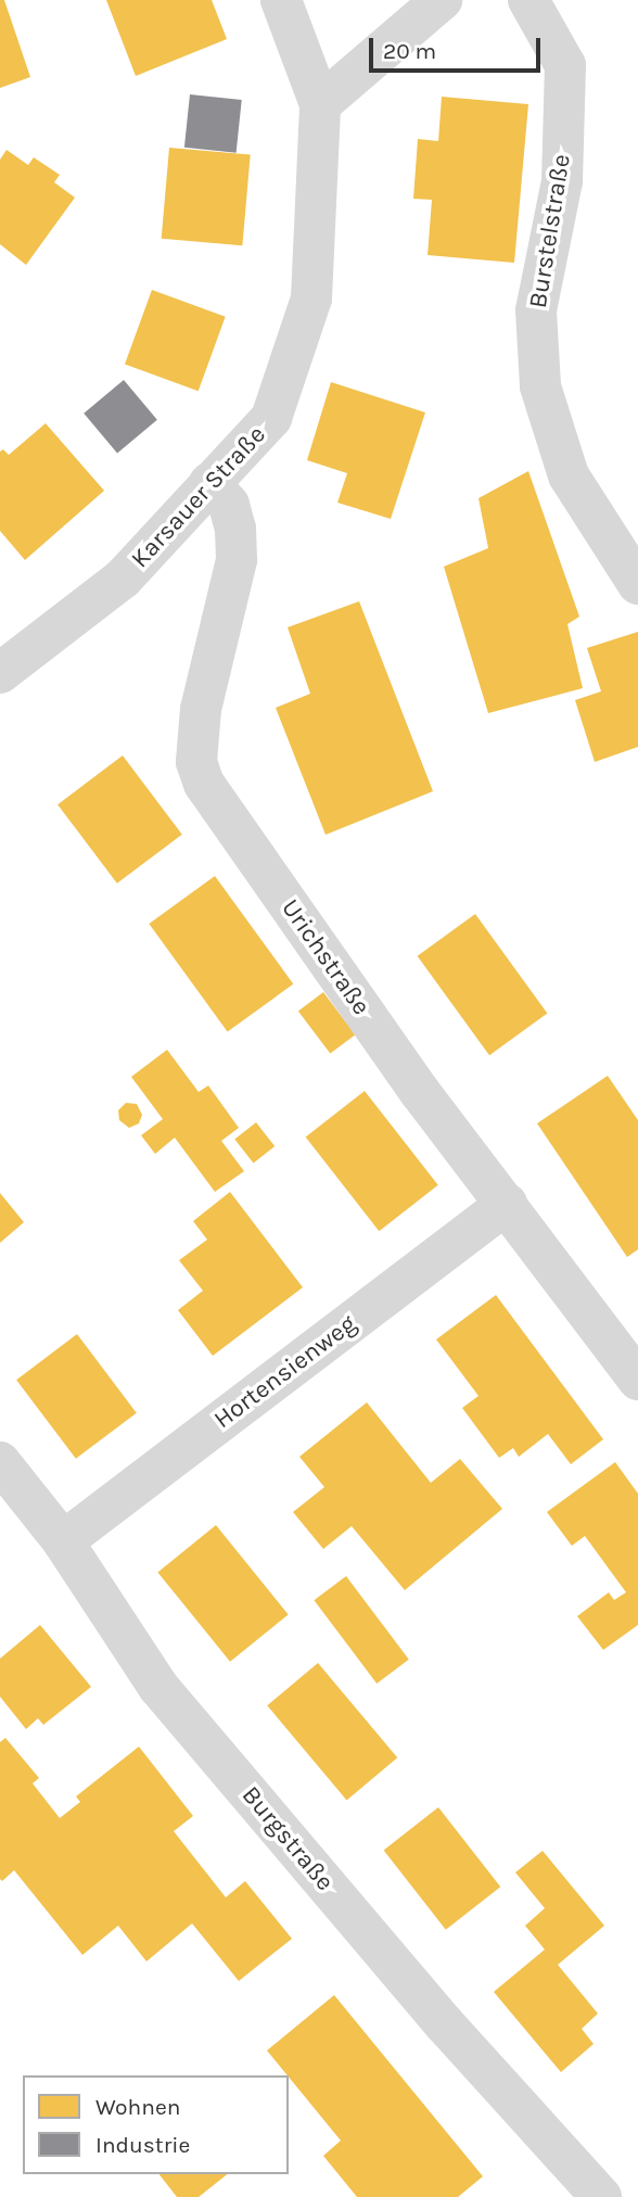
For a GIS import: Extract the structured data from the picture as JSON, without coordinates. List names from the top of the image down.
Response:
{
  "streets": {
    "street": [
      "Burstelstraße",
      "Karsauer Straße",
      "Urichstraße",
      "Hortensienweg",
      "Burgstraße"
    ]
  },
  "crossings": [
    ["Karsauer Straße", "Urichstraße"],
    ["Urichstraße", "Hortensienweg"],
    ["Hortensienweg", "Burgstraße"]
  ],
  "legend": ["Wohnen", "Industrie"],
  "scale_bar": "20 m"
}
